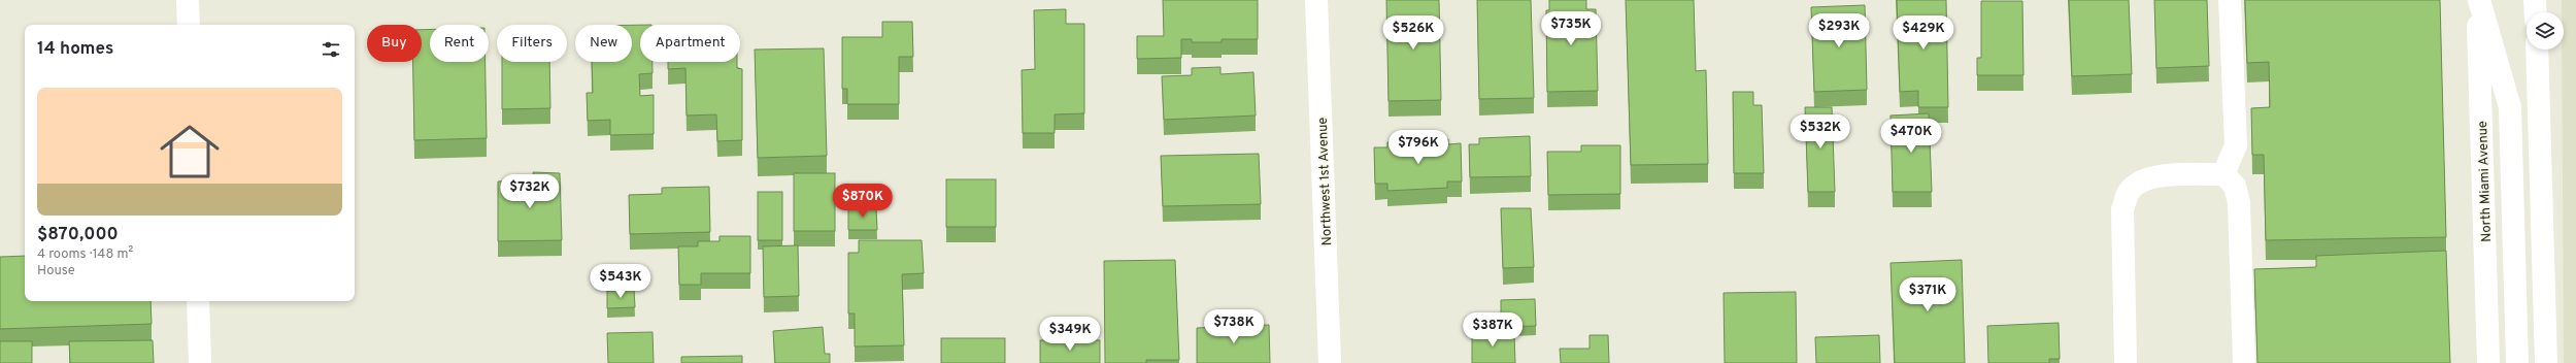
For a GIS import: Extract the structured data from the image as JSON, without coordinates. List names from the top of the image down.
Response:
{
  "streets": {
    "main road": ["Northwest 1st Avenue", "North Miami Avenue"]
  },
  "page": {
    "price": [
      "$735K",
      "$293K",
      "$526K",
      "$429K",
      "$532K",
      "$470K",
      "$796K",
      "$732K",
      "$870K",
      "$543K",
      "$371K",
      "$738K",
      "$387K",
      "$349K"
    ],
    "chip": [
      "Buy",
      "Rent",
      "Filters",
      "New",
      "Apartment"
    ],
    "heading": "14 homes",
    "list": [
      {
        "name": "$870,000",
        "note": "4 rooms · 148 m² · House"
      }
    ]
  }
}
